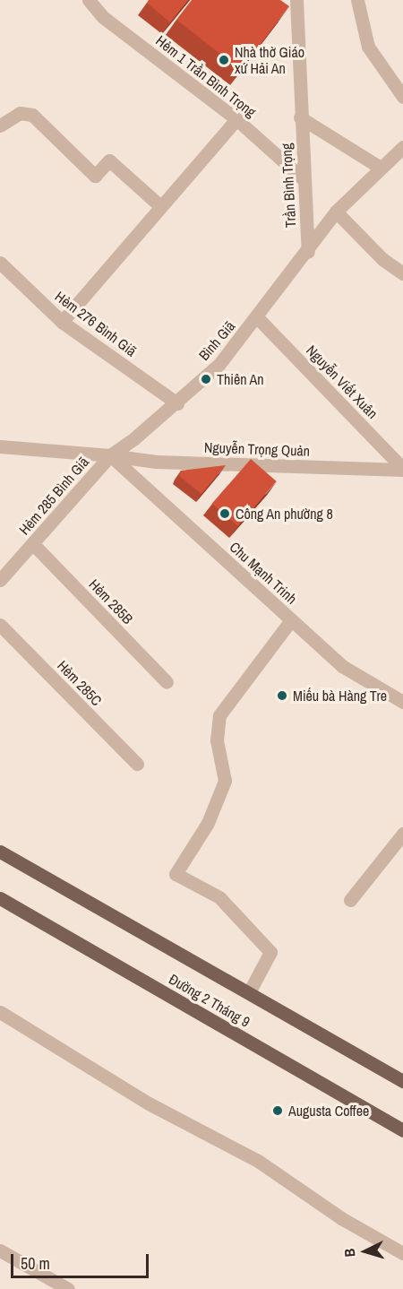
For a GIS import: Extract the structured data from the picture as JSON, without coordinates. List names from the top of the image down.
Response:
{
  "streets": {
    "main road": ["Đường 2 Tháng 9"],
    "street": [
      "Hẻm 1 Trần Bình Trọng",
      "Trần Bình Trọng",
      "Hẻm 276 Bình Giã",
      "Bình Giã",
      "Nguyễn Viết Xuân",
      "Nguyễn Trọng Quản",
      "Hẻm 285 Bình Giã",
      "Chu Mạnh Trinh",
      "Hẻm 285B",
      "Hẻm 285C"
    ]
  },
  "crossings": [
    ["Hẻm 1 Trần Bình Trọng", "Trần Bình Trọng"],
    ["Trần Bình Trọng", "Bình Giã"],
    ["Hẻm 276 Bình Giã", "Bình Giã"],
    ["Bình Giã", "Nguyễn Viết Xuân"],
    ["Bình Giã", "Nguyễn Trọng Quản"],
    ["Bình Giã", "Hẻm 285 Bình Giã"],
    ["Bình Giã", "Chu Mạnh Trinh"],
    ["Nguyễn Viết Xuân", "Nguyễn Trọng Quản"],
    ["Nguyễn Trọng Quản", "Hẻm 285 Bình Giã"],
    ["Nguyễn Trọng Quản", "Chu Mạnh Trinh"],
    ["Hẻm 285 Bình Giã", "Chu Mạnh Trinh"],
    ["Hẻm 285 Bình Giã", "Hẻm 285B"]
  ],
  "places": [
    "Nhà thờ Giáo xứ Hải An",
    "Thiên An",
    "Công An phường 8",
    "Miếu bà Hàng Tre",
    "Augusta Coffee"
  ],
  "scale_bar": "50 m",
  "north": "left"
}
